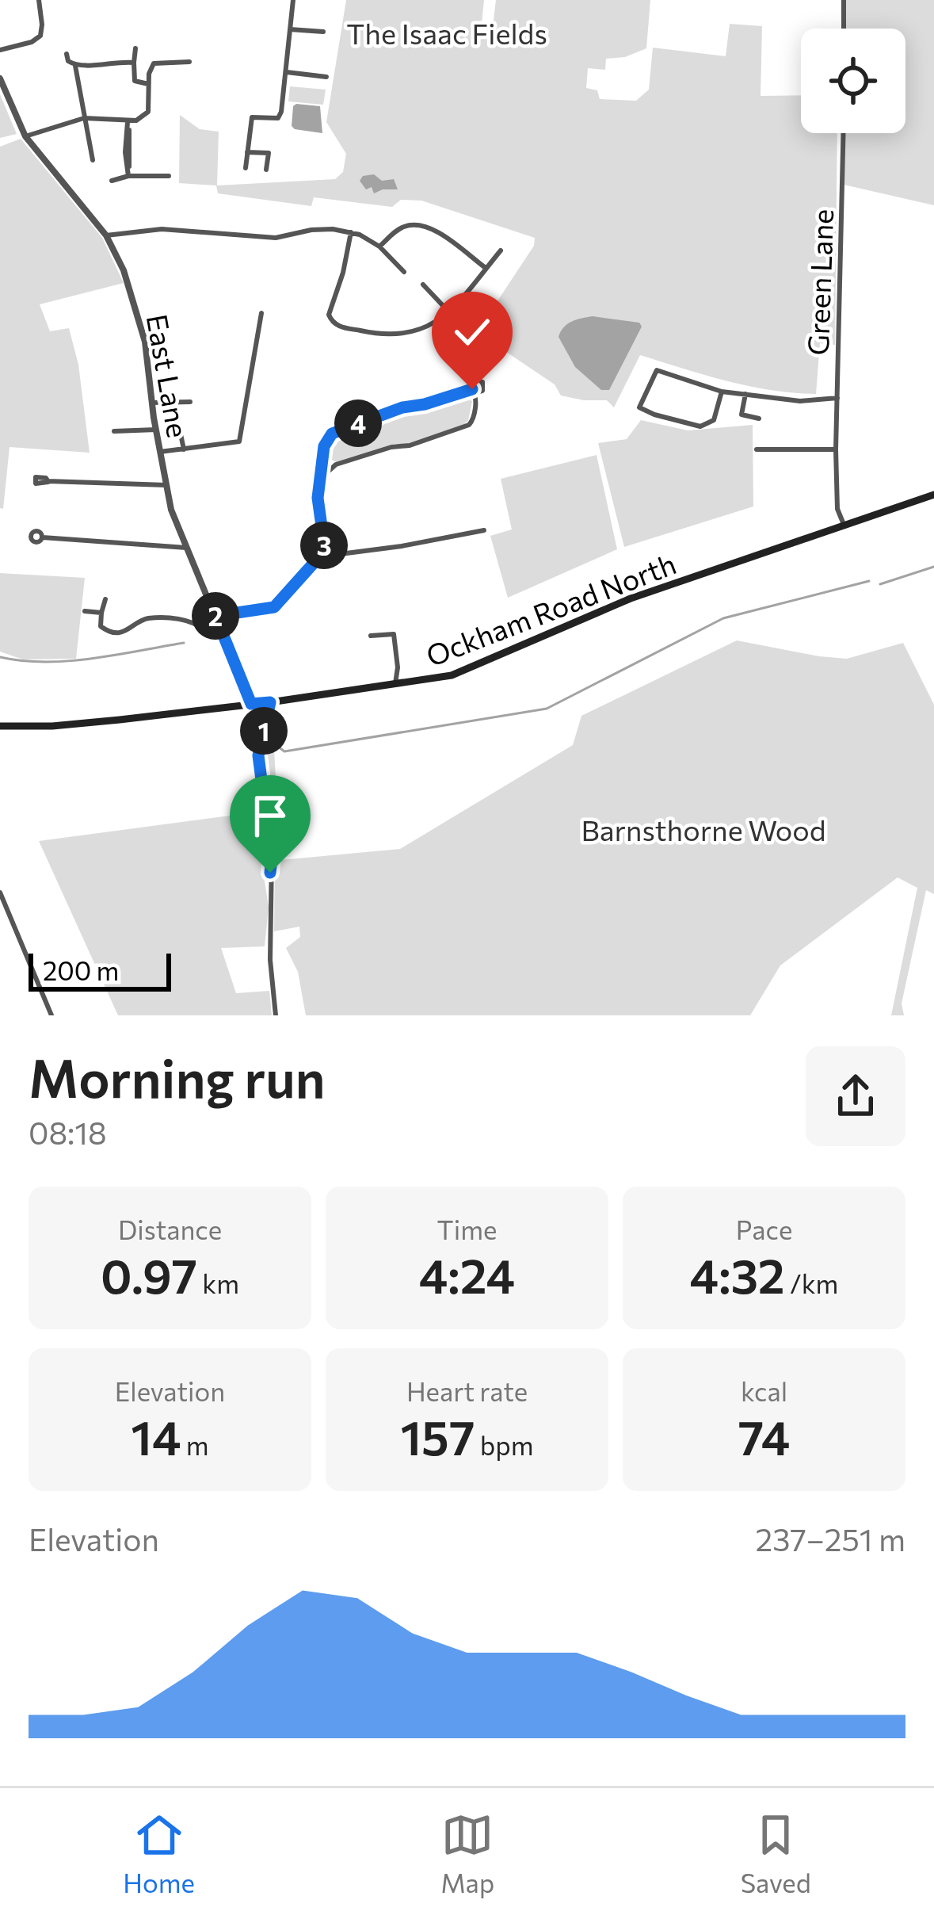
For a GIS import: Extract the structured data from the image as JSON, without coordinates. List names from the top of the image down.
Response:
{
  "streets": {
    "main road": ["Ockham Road North"],
    "street": ["Green Lane", "East Lane"]
  },
  "crossings": [
    ["Green Lane", "Ockham Road North"],
    ["East Lane", "Ockham Road North"]
  ],
  "parks": ["The Isaac Fields", "Barnsthorne Wood"],
  "scale_bar": "200 m",
  "page": {
    "pins": [
      "4",
      "3",
      "2",
      "1"
    ],
    "scale": "200 m",
    "heading": ["Morning run", "08:18"],
    "stats": [
      ["Distance", "0.97 km"],
      ["Time", "4:24"],
      ["Pace", "4:32 /km"],
      ["Elevation", "14 m"],
      ["Heart rate", "157 bpm"],
      ["kcal", "74"]
    ],
    "chart": ["Elevation", "237–251 m"],
    "tabs": ["Home", "Map", "Saved"]
  }
}
